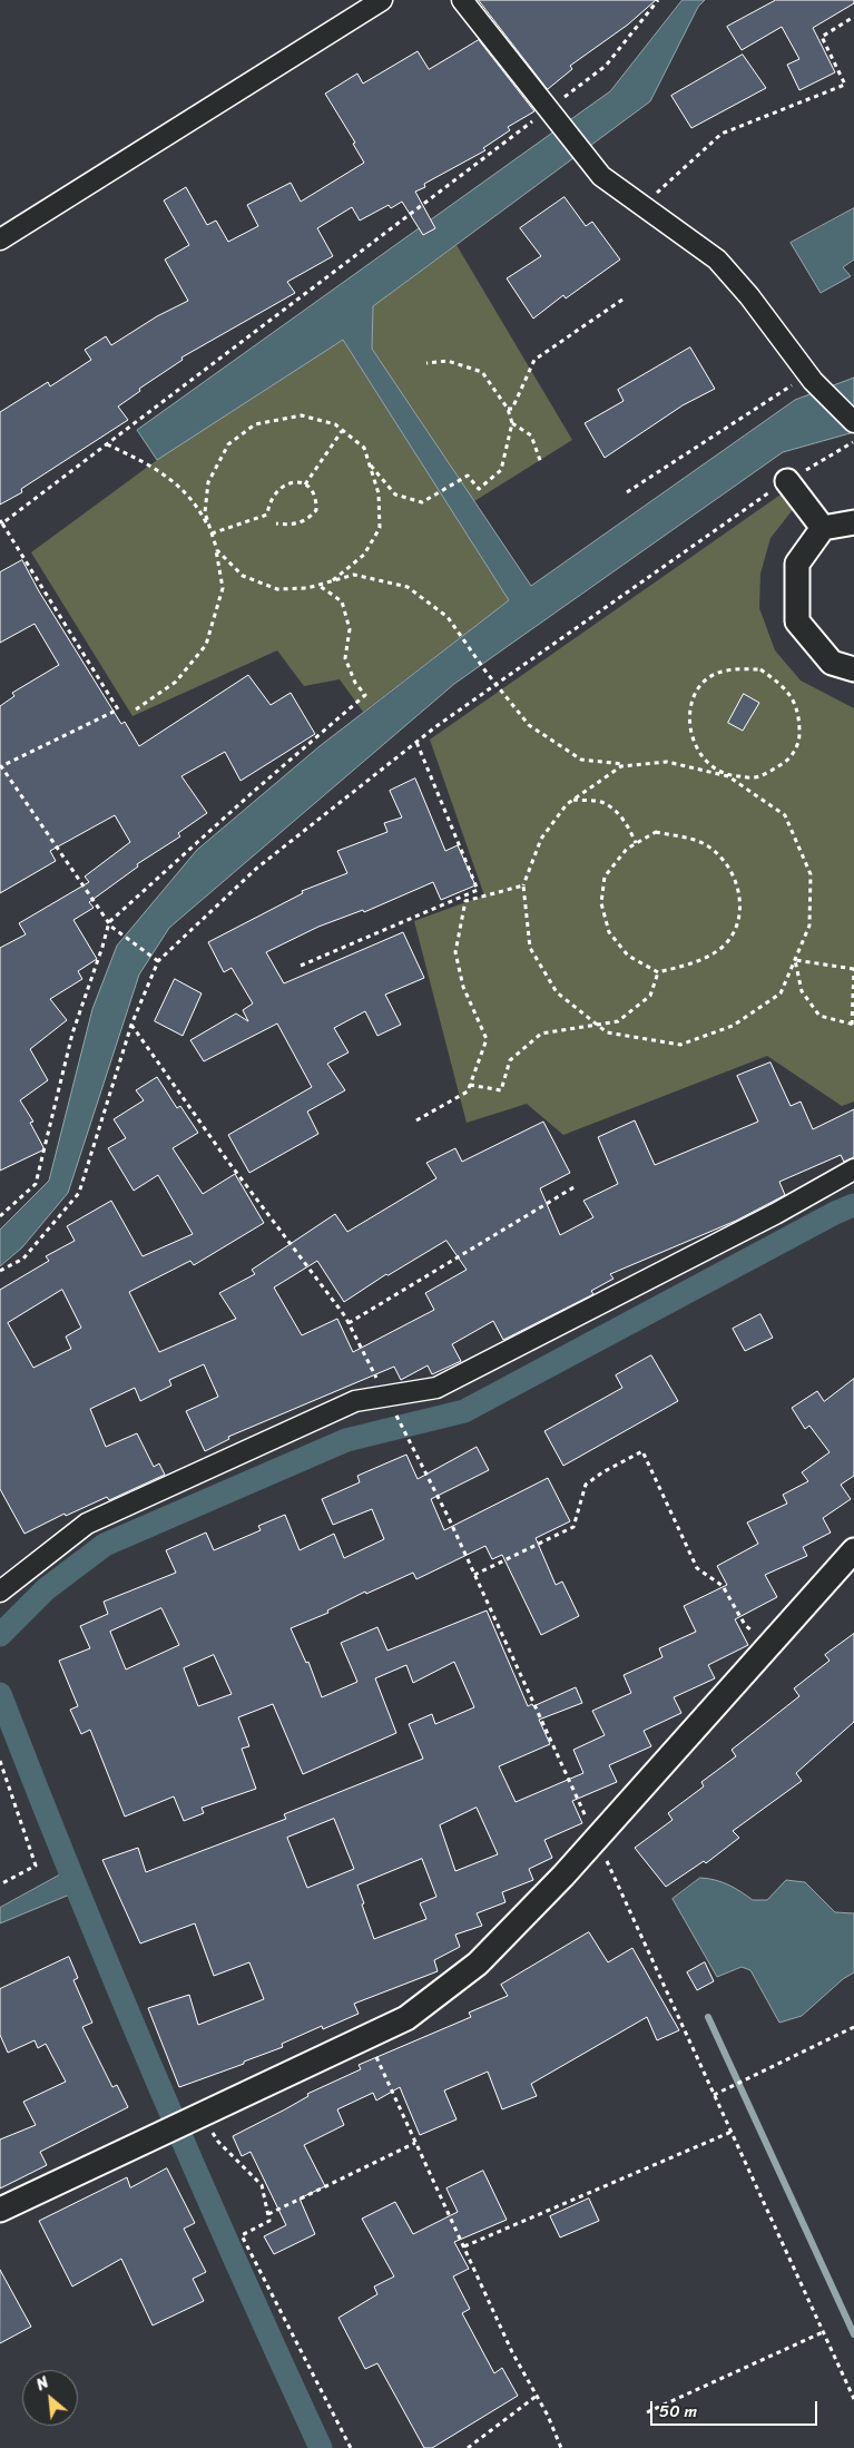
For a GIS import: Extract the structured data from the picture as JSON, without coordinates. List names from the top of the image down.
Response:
{
  "scale_bar": "50 m",
  "north": "top left"
}
